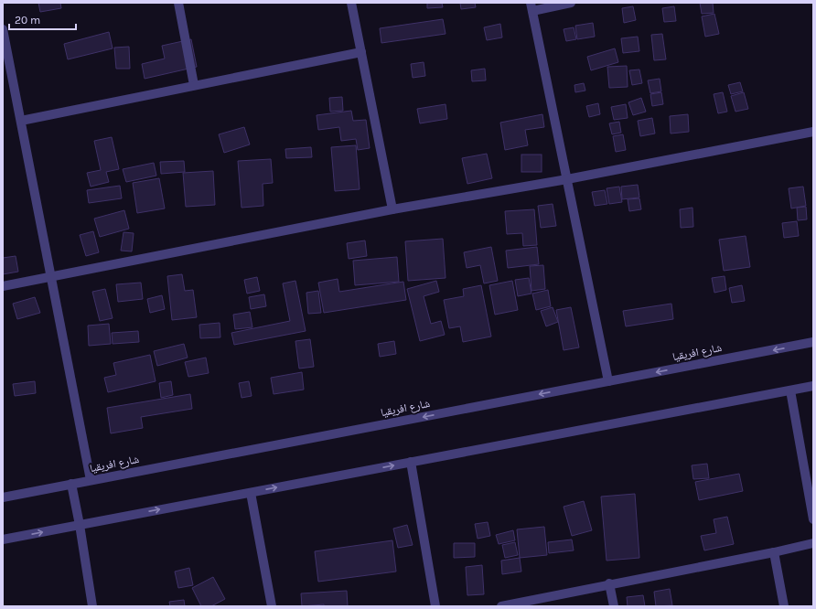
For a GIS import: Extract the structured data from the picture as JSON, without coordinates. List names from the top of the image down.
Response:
{
  "streets": {
    "street": ["شارع افريقيا"]
  },
  "scale_bar": "20 m"
}
